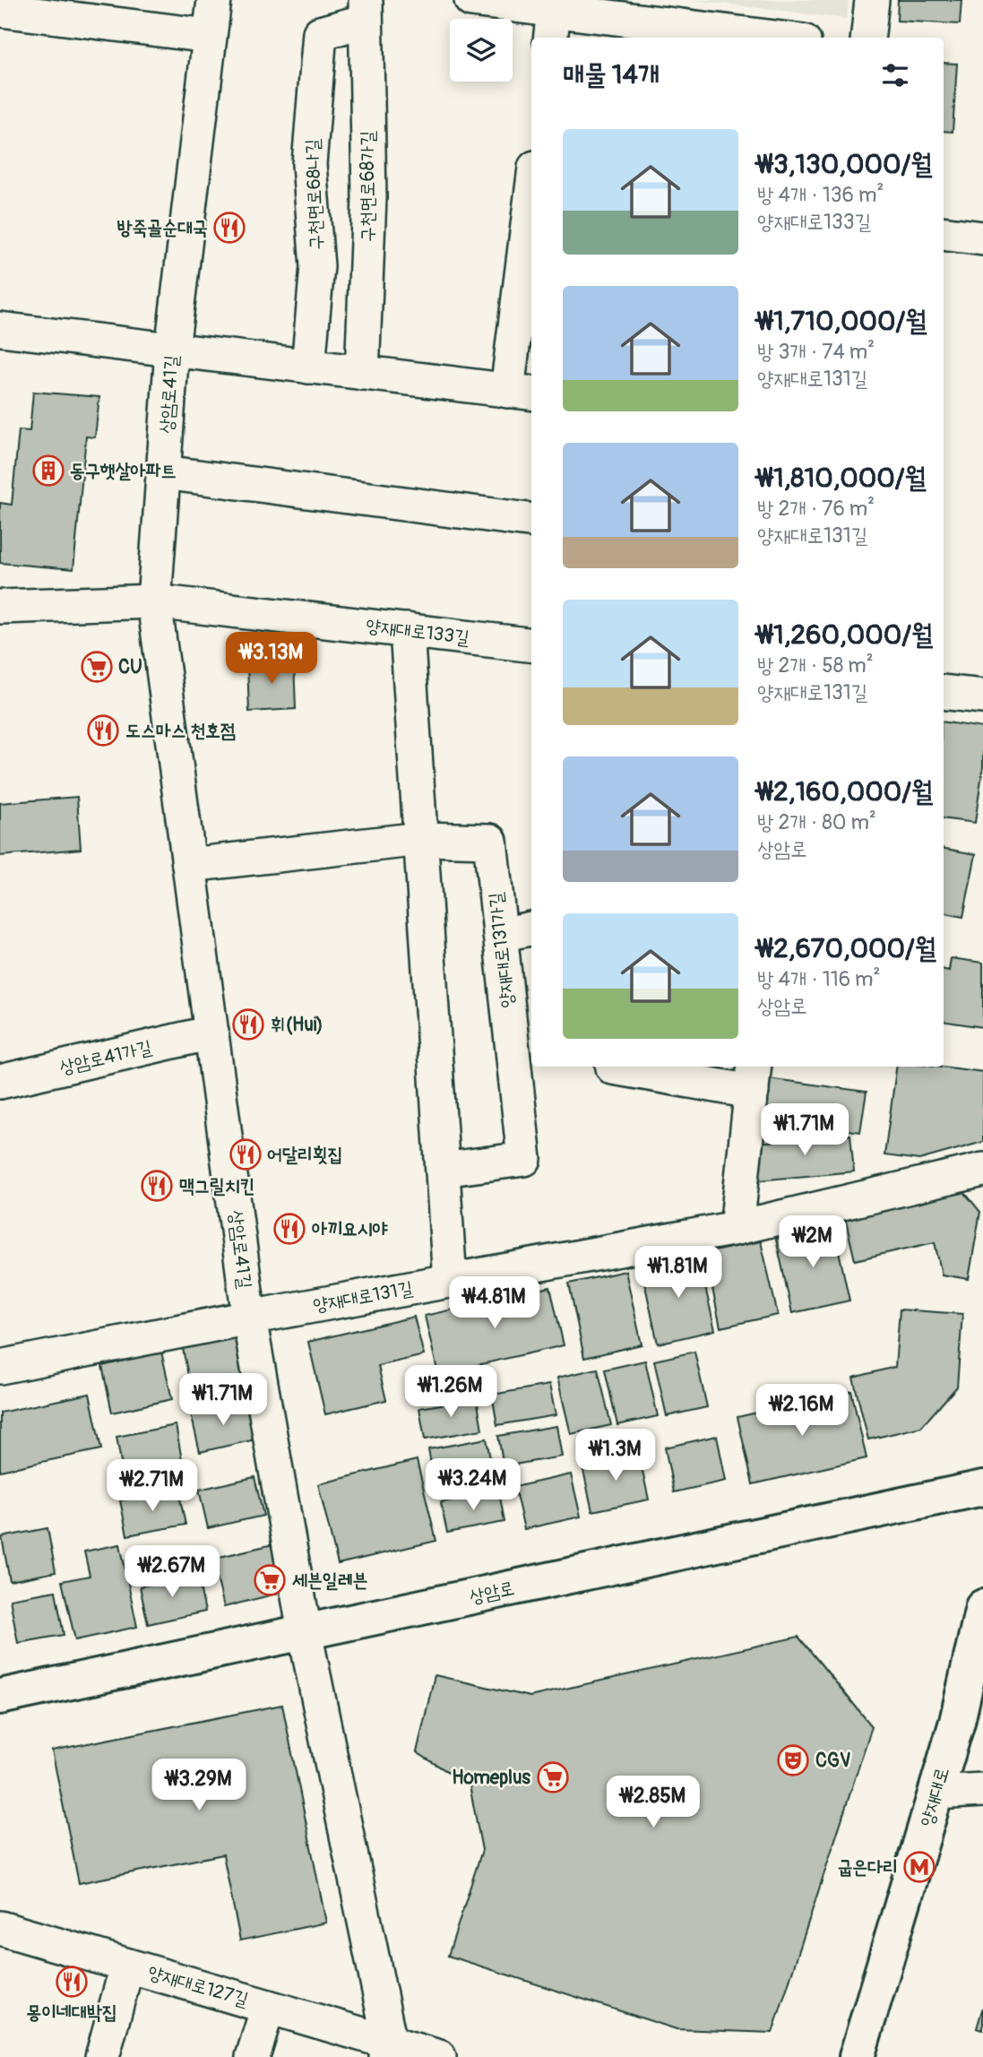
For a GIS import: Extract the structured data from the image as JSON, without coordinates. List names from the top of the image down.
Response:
{
  "streets": {
    "street": [
      "구천면로68가길",
      "구천면로68나길",
      "상암로41길",
      "양재대로133길",
      "양재대로131가길",
      "상암로41가길",
      "양재대로131길",
      "상암로",
      "양재대로",
      "양재대로127길"
    ]
  },
  "crossings": [
    ["구천면로68가길", "구천면로68나길"],
    ["상암로41길", "양재대로133길"],
    ["상암로41길", "상암로41가길"],
    ["상암로41길", "양재대로131길"],
    ["상암로41길", "상암로"],
    ["상암로41길", "양재대로127길"]
  ],
  "places": {
    "restaurant": [
      "방죽골순대국",
      "도스마스 천호점",
      "휘(Hui)",
      "어달리횟집",
      "맥그릴치킨",
      "아끼요시야",
      "몽이네대박집"
    ],
    "building": ["동구햇살아파트"],
    "supermarket": ["CU", "세븐일레븐", "Homeplus"],
    "theatre": ["CGV"],
    "metro station": ["굽은다리"]
  },
  "page": {
    "heading": "매물 14개",
    "list": [
      {
        "name": "₩3,130,000/월",
        "note": "방 4개 · 136 m² · 양재대로133길"
      },
      {
        "name": "₩1,710,000/월",
        "note": "방 3개 · 74 m² · 양재대로131길"
      },
      {
        "name": "₩1,810,000/월",
        "note": "방 2개 · 76 m² · 양재대로131길"
      },
      {
        "name": "₩1,260,000/월",
        "note": "방 2개 · 58 m² · 양재대로131길"
      },
      {
        "name": "₩2,160,000/월",
        "note": "방 2개 · 80 m² · 상암로"
      },
      {
        "name": "₩2,670,000/월",
        "note": "방 4개 · 116 m² · 상암로"
      }
    ],
    "price": [
      "₩3.13M",
      "₩1.71M",
      "₩2M",
      "₩1.81M",
      "₩4.81M",
      "₩1.26M",
      "₩1.71M",
      "₩2.16M",
      "₩1.3M",
      "₩3.24M",
      "₩2.71M",
      "₩2.67M",
      "₩3.29M",
      "₩2.85M"
    ]
  }
}
